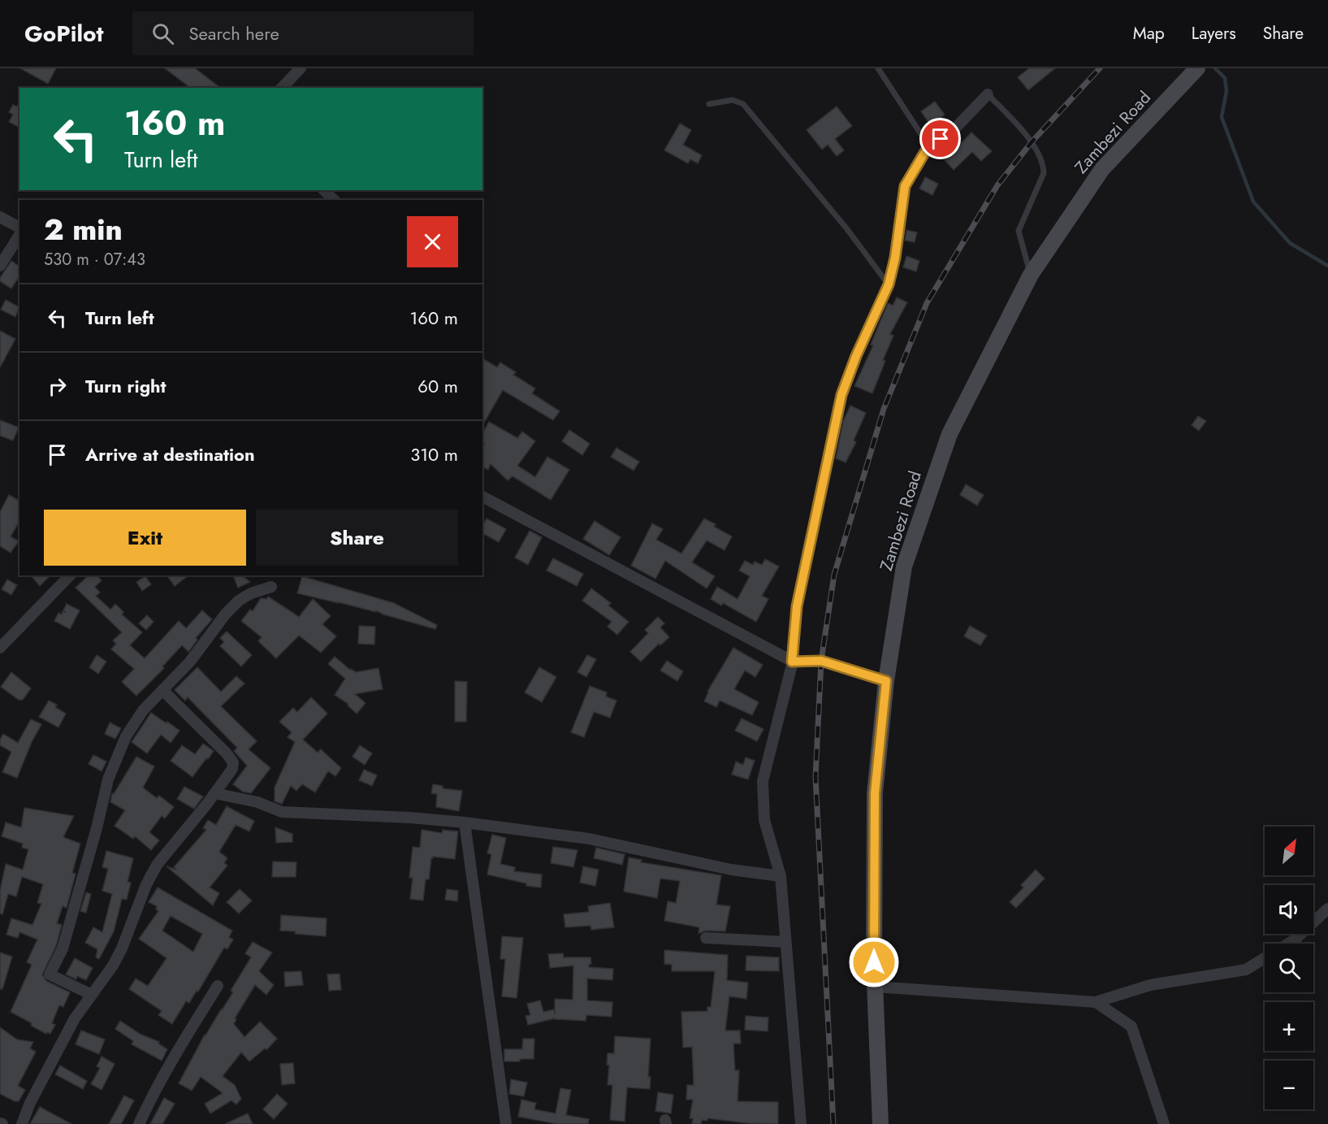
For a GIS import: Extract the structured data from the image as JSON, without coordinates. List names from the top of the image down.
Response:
{
  "streets": {
    "main road": ["Zambezi Road"]
  },
  "north": "top right",
  "page": {
    "header": "GoPilot",
    "search": "Search here",
    "nav": ["Map", "Layers", "Share"],
    "turn": ["160 m", "Turn left"],
    "heading": ["2 min", "530 m · 07:43"],
    "list": [
      {
        "name": "Turn left",
        "value": "160 m"
      },
      {
        "name": "Turn right",
        "value": "60 m"
      },
      {
        "name": "Arrive at destination",
        "value": "310 m"
      }
    ],
    "buttons": ["Exit", "Share"],
    "map_buttons": ["+", "−"]
  }
}
